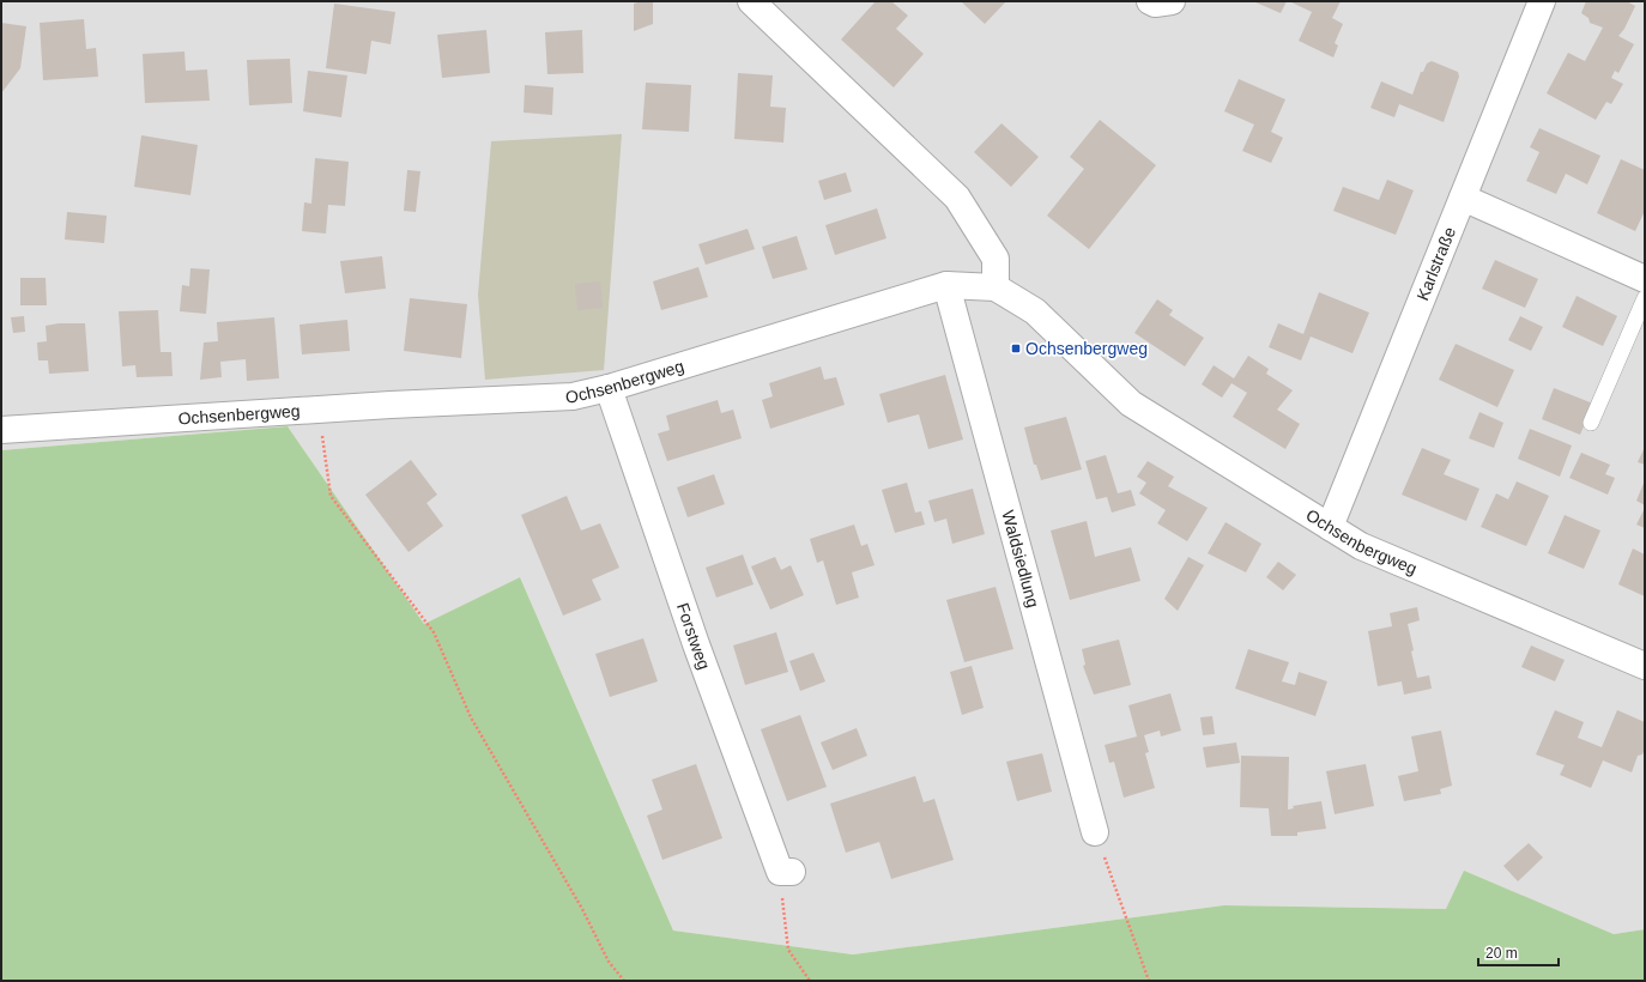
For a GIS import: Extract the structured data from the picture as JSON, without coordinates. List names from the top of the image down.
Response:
{
  "streets": {
    "street": [
      "Karlstraße",
      "Ochsenbergweg",
      "Waldsiedlung",
      "Forstweg"
    ]
  },
  "crossings": [
    ["Karlstraße", "Ochsenbergweg"],
    ["Ochsenbergweg", "Waldsiedlung"],
    ["Ochsenbergweg", "Forstweg"]
  ],
  "places": {
    "transit": ["Ochsenbergweg"]
  },
  "scale_bar": "20 m"
}
